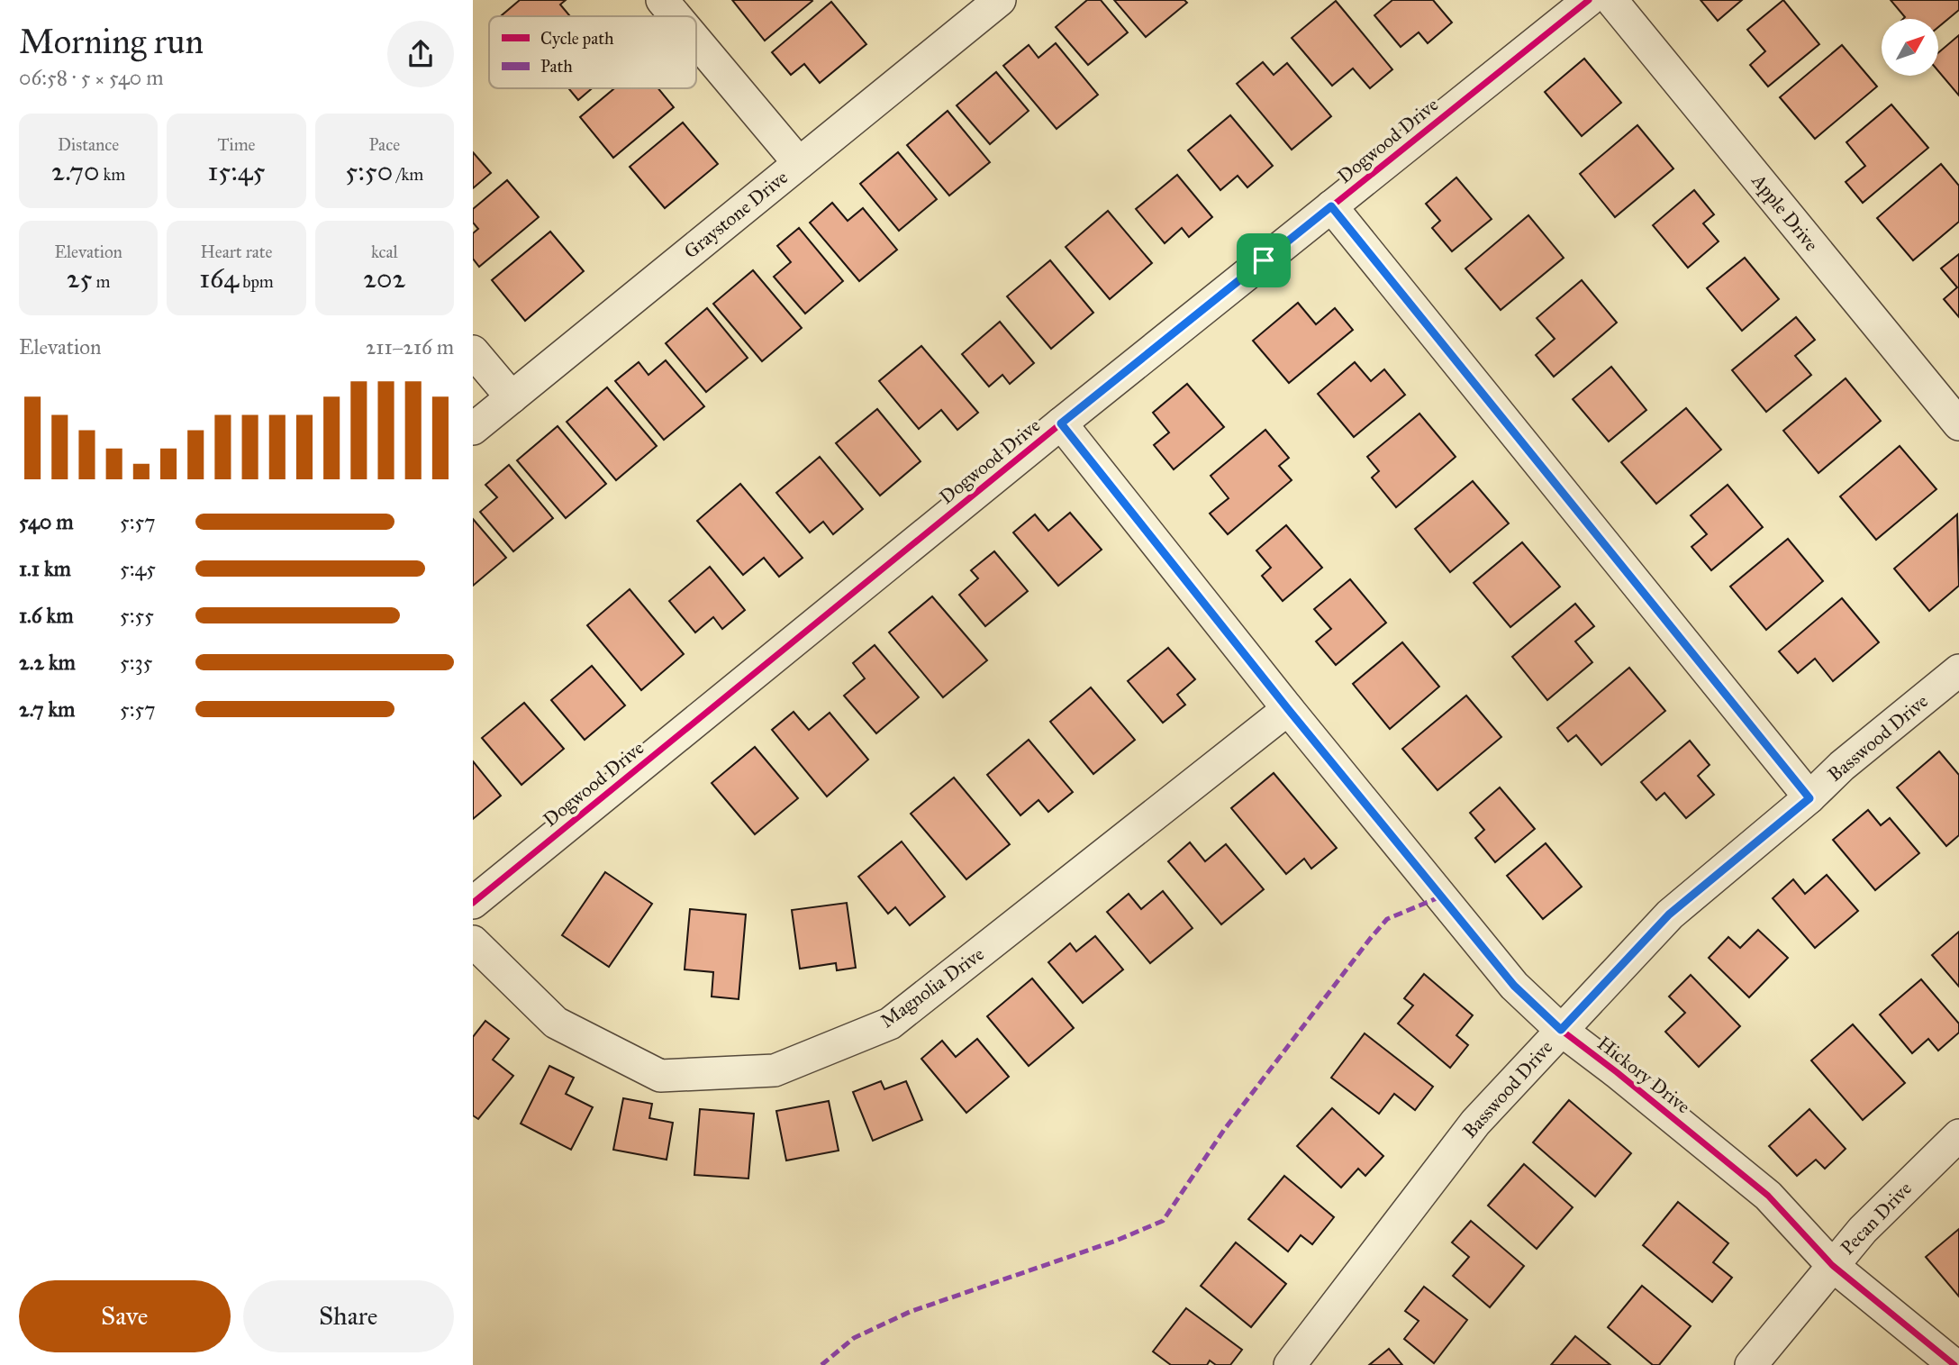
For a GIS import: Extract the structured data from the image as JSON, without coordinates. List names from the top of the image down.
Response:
{
  "streets": {
    "street": [
      "Dogwood Drive",
      "Apple Drive",
      "Graystone Drive",
      "Basswood Drive",
      "Magnolia Drive",
      "Hickory Drive",
      "Pecan Drive"
    ]
  },
  "crossings": [
    ["Dogwood Drive", "Hickory Drive"],
    ["Basswood Drive", "Hickory Drive"],
    ["Magnolia Drive", "Hickory Drive"],
    ["Hickory Drive", "Pecan Drive"]
  ],
  "legend": ["Cycle path", "Path"],
  "north": "top right",
  "page": {
    "heading": ["Morning run", "06:58 · 5 × 540 m"],
    "stats": [
      ["Distance", "2.70 km"],
      ["Time", "15:45"],
      ["Pace", "5:50 /km"],
      ["Elevation", "25 m"],
      ["Heart rate", "164 bpm"],
      ["kcal", "202"]
    ],
    "chart": ["Elevation", "211–216 m"],
    "list": [
      {
        "name": "540 m",
        "note": "5:57"
      },
      {
        "name": "1.1 km",
        "note": "5:45"
      },
      {
        "name": "1.6 km",
        "note": "5:55"
      },
      {
        "name": "2.2 km",
        "note": "5:35"
      },
      {
        "name": "2.7 km",
        "note": "5:57"
      }
    ],
    "buttons": ["Save", "Share"]
  }
}
